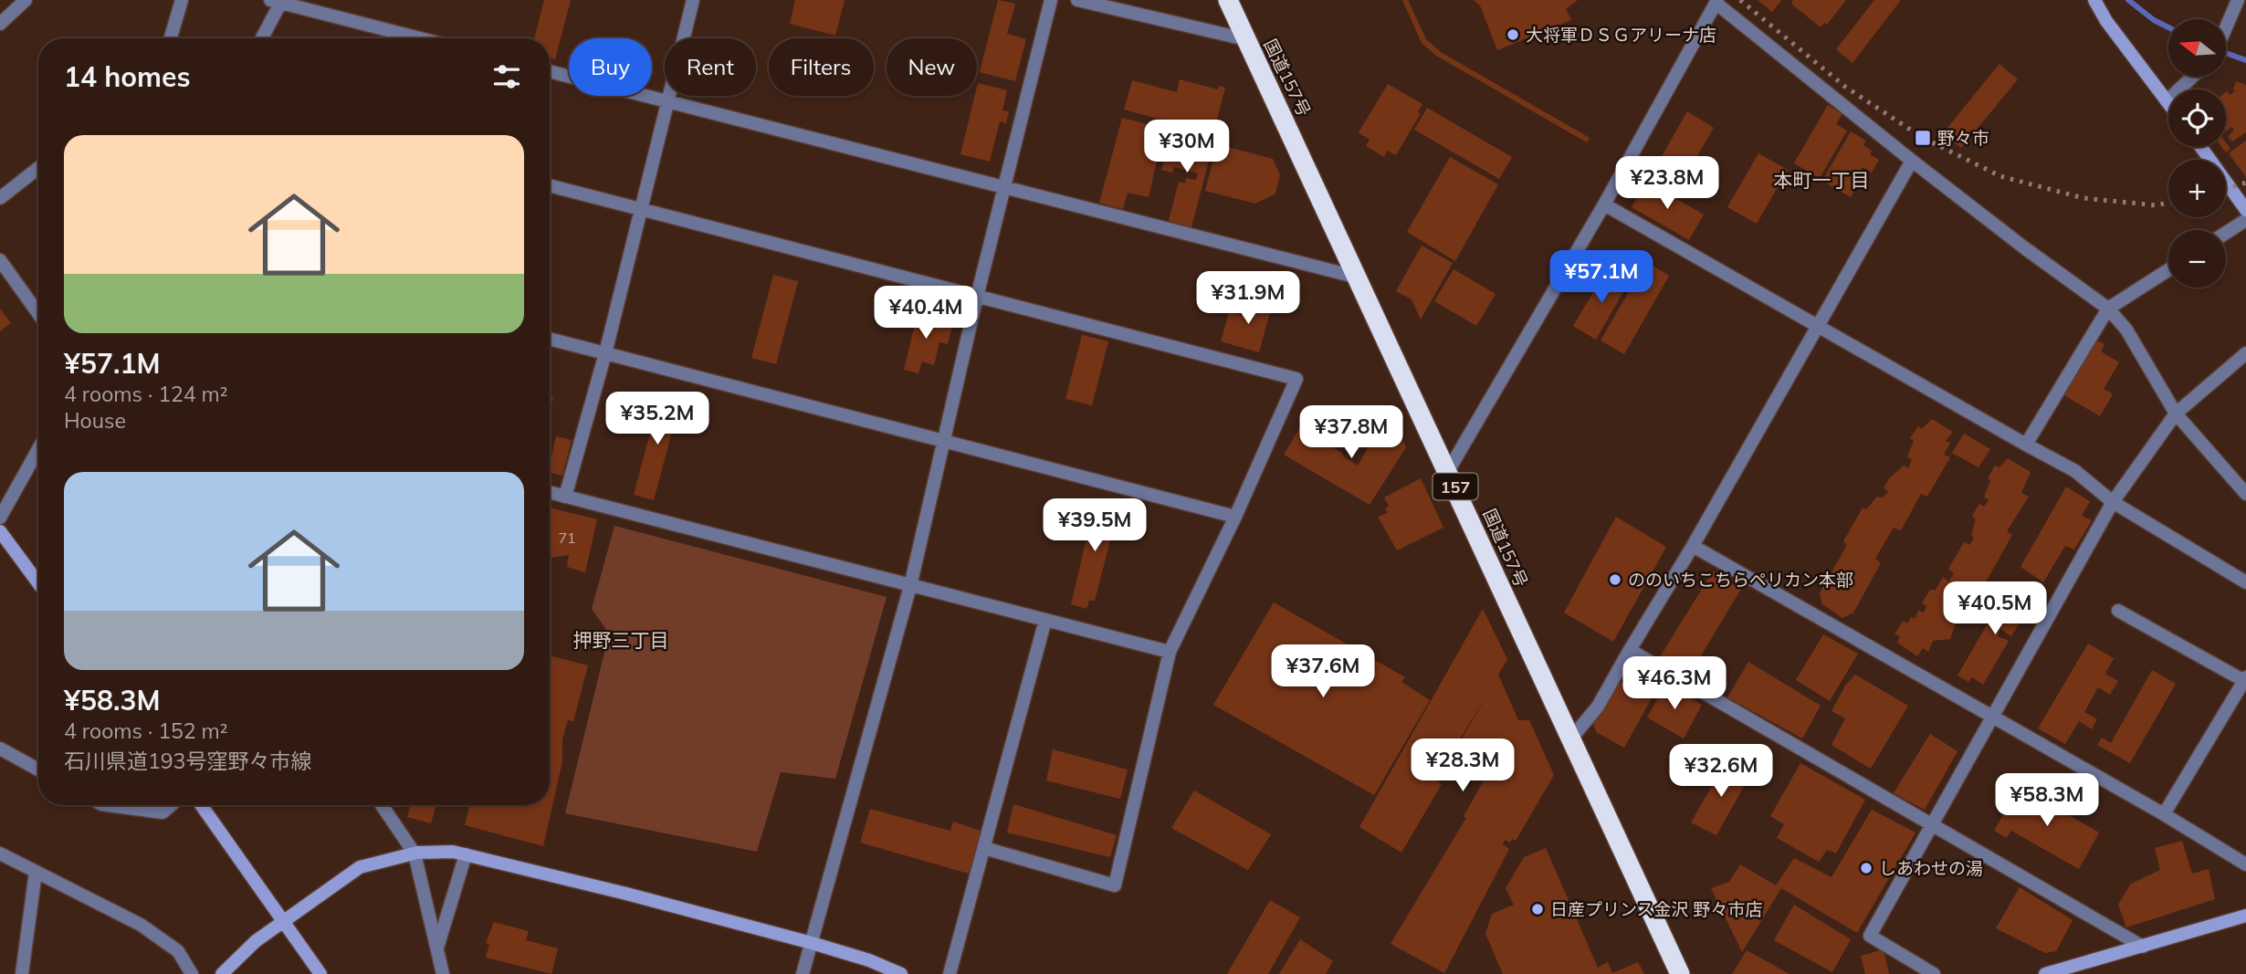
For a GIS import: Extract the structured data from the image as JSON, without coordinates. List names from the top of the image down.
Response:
{
  "streets": {
    "highway": ["国道157号", "157"]
  },
  "districts": ["本町一丁目", "押野三丁目"],
  "places": {
    "other": [
      "大将軍ＤＳＧアリーナ店",
      "ののいちこちらペリカン本部",
      "しあわせの湯",
      "日産プリンス金沢 野々市店"
    ],
    "transit": ["野々市"]
  },
  "house_numbers": ["71"],
  "north": "left",
  "page": {
    "map_buttons": ["+", "−"],
    "chip": [
      "Buy",
      "Rent",
      "Filters",
      "New"
    ],
    "heading": "14 homes",
    "list": [
      {
        "name": "¥57.1M",
        "note": "4 rooms · 124 m² · House"
      },
      {
        "name": "¥58.3M",
        "note": "4 rooms · 152 m² · 石川県道193号窪野々市線"
      }
    ],
    "price": [
      "¥30M",
      "¥23.8M",
      "¥57.1M",
      "¥31.9M",
      "¥40.4M",
      "¥35.2M",
      "¥37.8M",
      "¥39.5M",
      "¥40.5M",
      "¥37.6M",
      "¥46.3M",
      "¥28.3M",
      "¥32.6M",
      "¥58.3M"
    ]
  }
}
